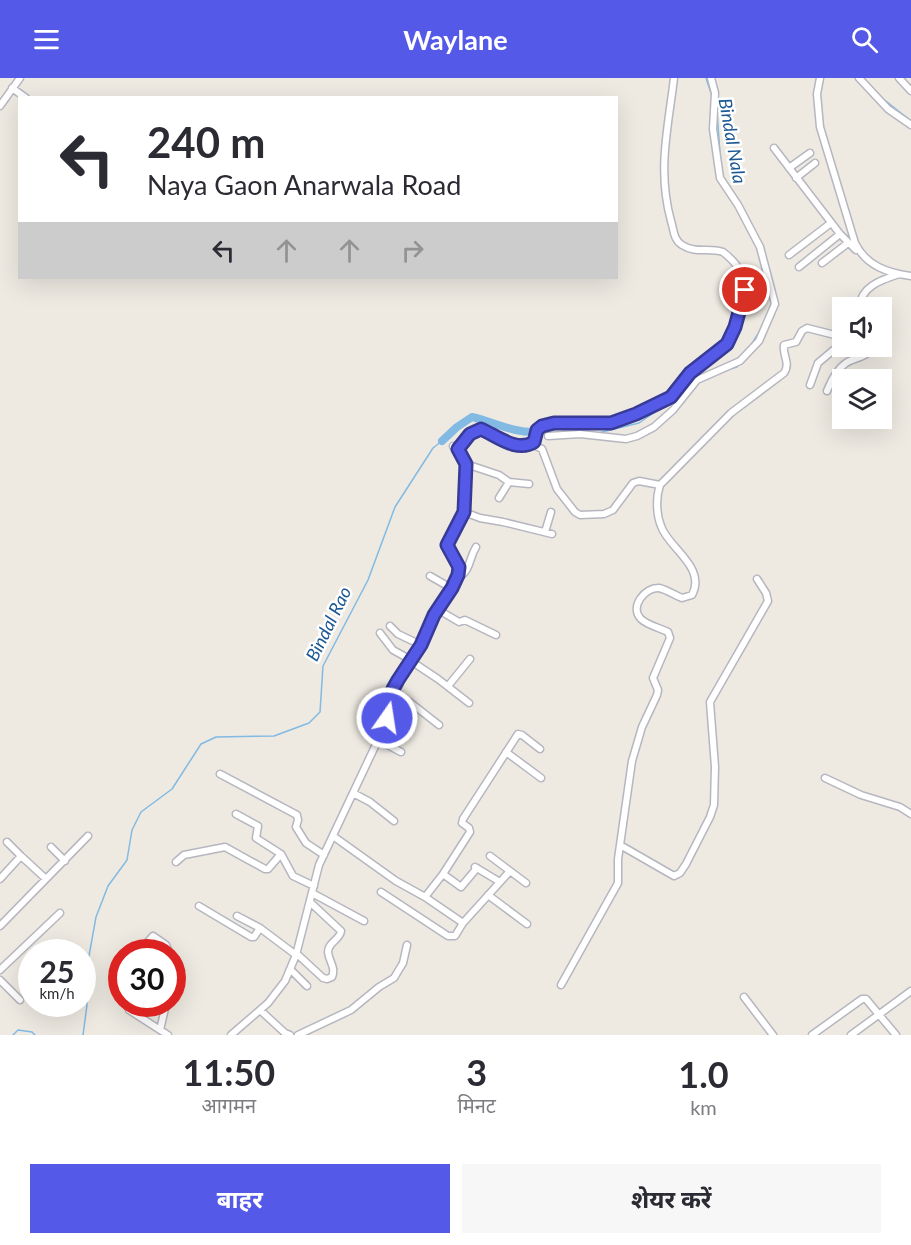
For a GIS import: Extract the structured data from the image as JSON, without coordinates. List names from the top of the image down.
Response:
{
  "water": ["Bindal Nala", "Bindal Rao"],
  "page": {
    "header": "Waylane",
    "turn": ["240 m", "Naya Gaon Anarwala Road"],
    "speed": "25 km/h",
    "limit": "30",
    "eta": [
      "11:50",
      "आगमन",
      "3",
      "मिनट",
      "1.0",
      "km"
    ],
    "buttons": ["बाहर", "शेयर करें"]
  }
}
